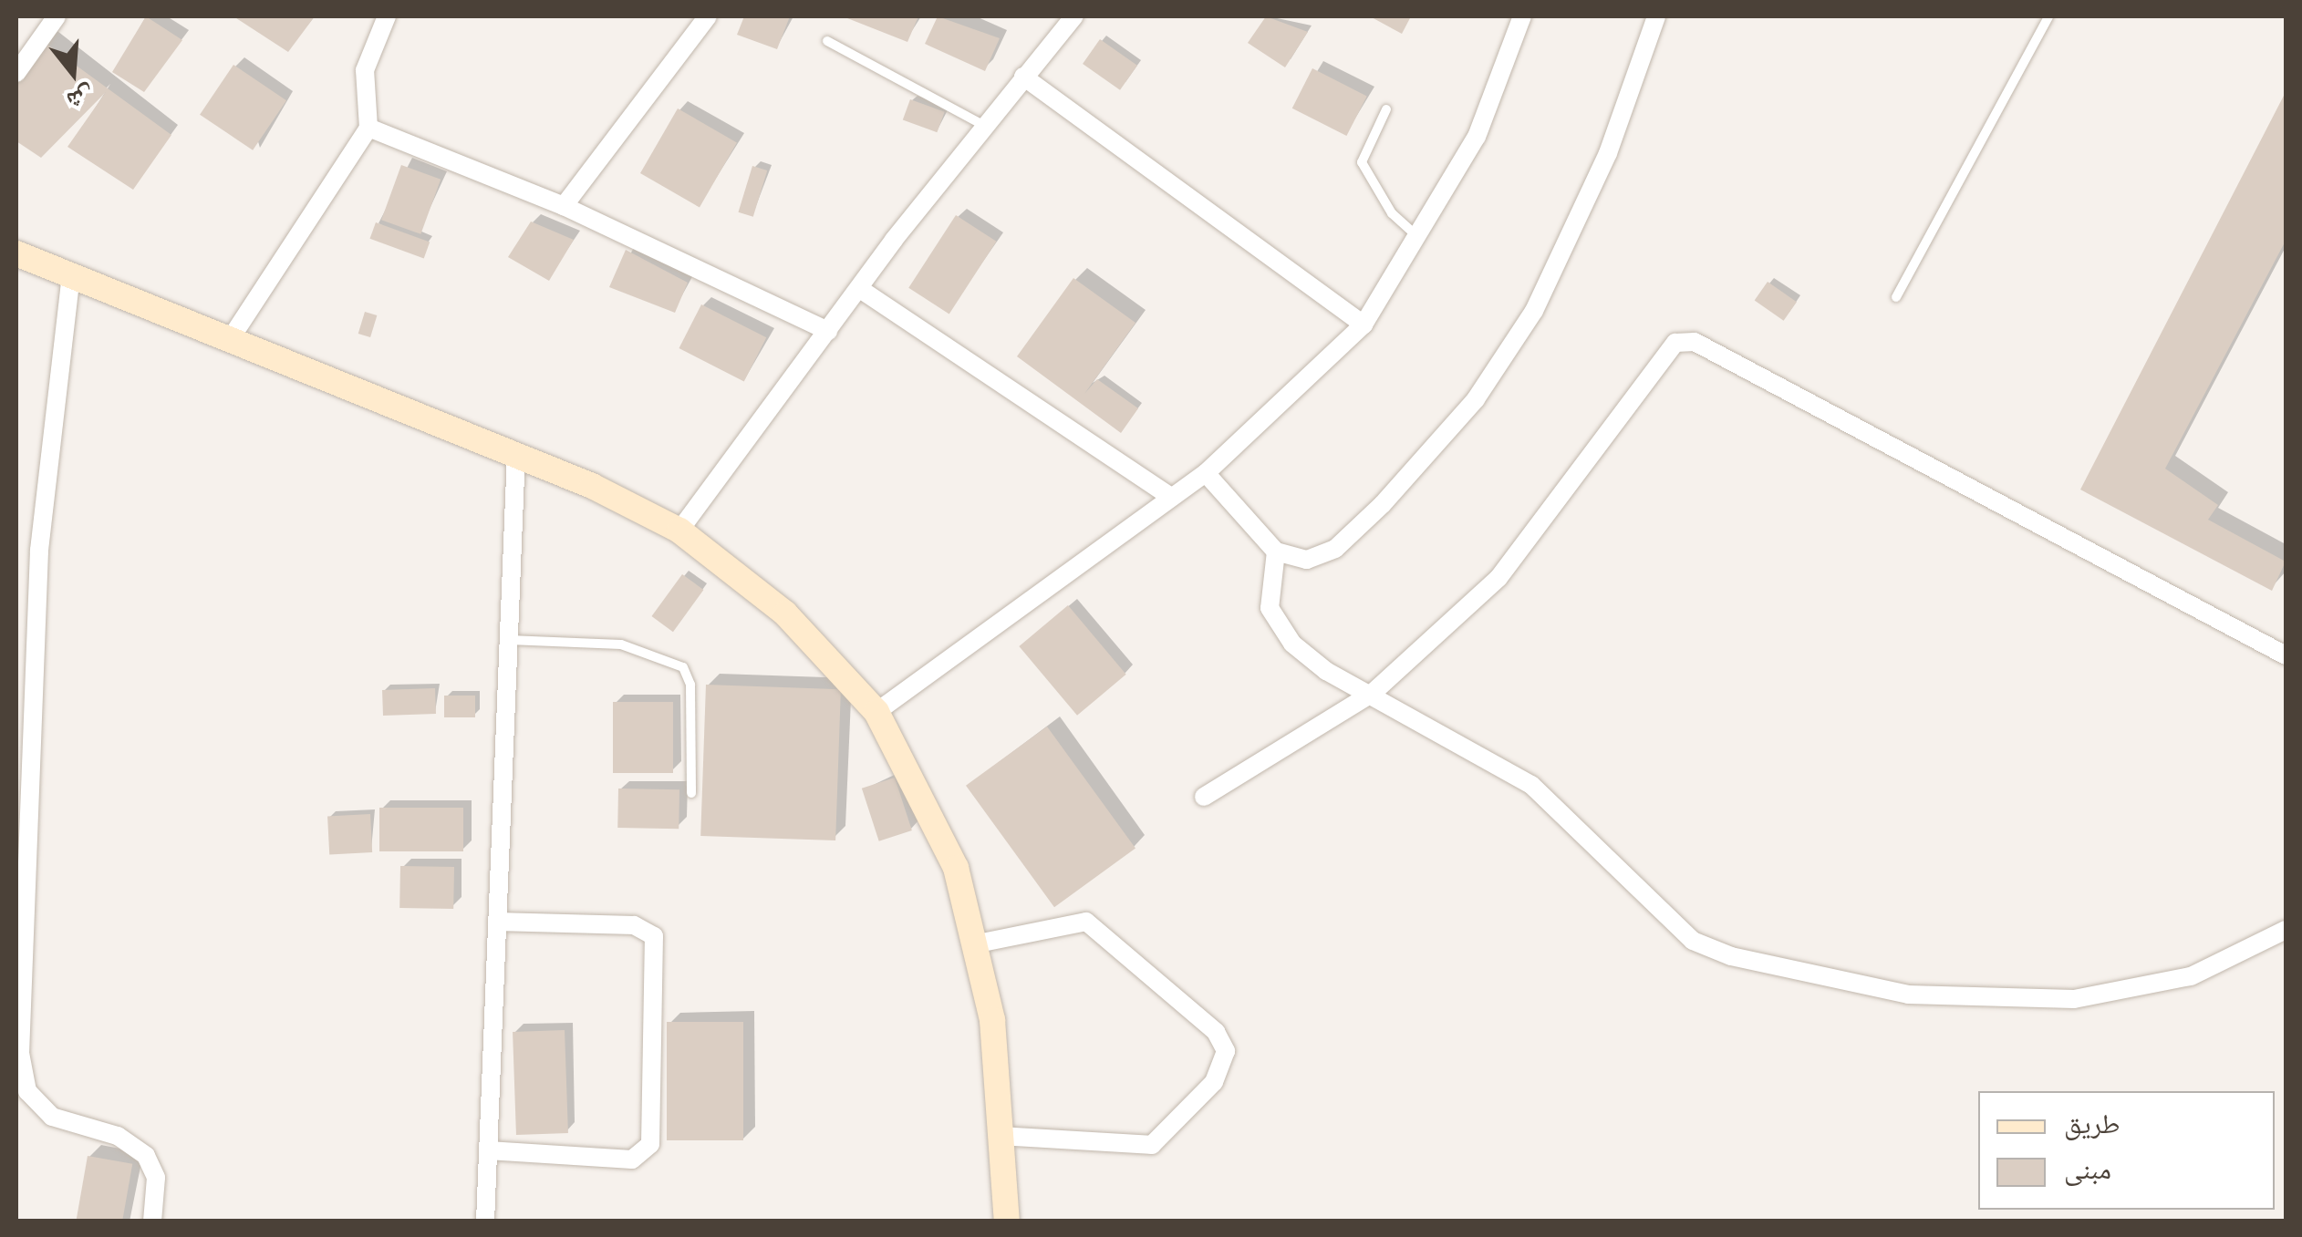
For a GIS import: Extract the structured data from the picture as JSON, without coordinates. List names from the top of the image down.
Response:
{
  "legend": ["طريق", "مبنى"],
  "north": "bottom"
}
